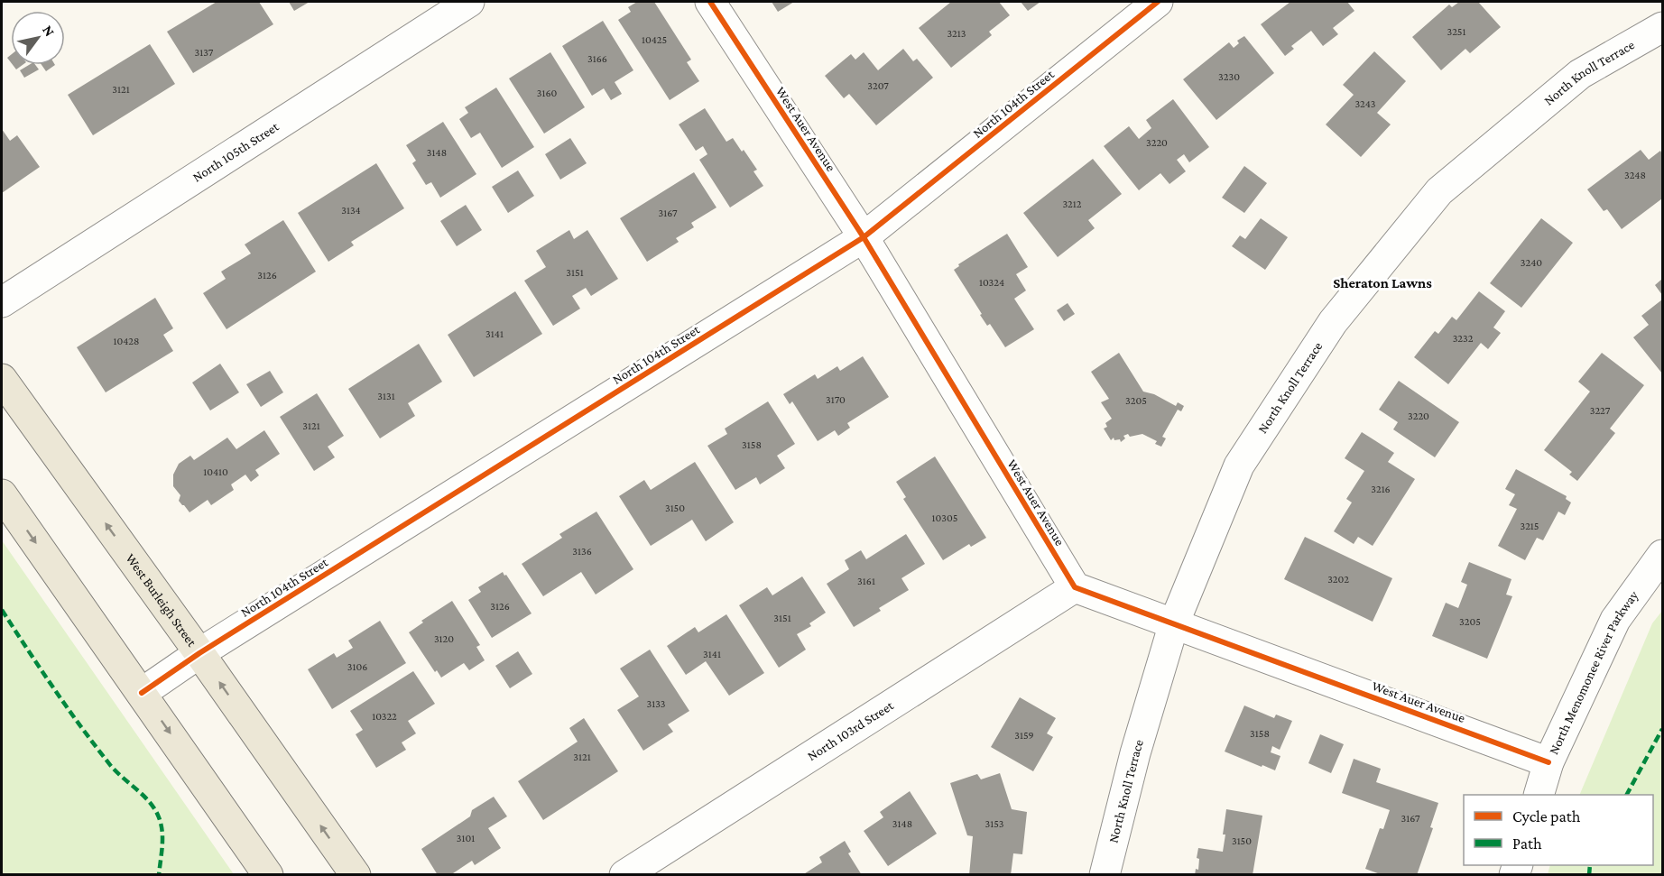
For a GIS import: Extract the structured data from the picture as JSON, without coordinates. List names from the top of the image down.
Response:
{
  "streets": {
    "main road": ["West Burleigh Street"],
    "street": [
      "North Knoll Terrace",
      "North 104th Street",
      "West Auer Avenue",
      "North 105th Street",
      "North Menomonee River Parkway",
      "North 103rd Street"
    ]
  },
  "crossings": [
    ["North Knoll Terrace", "West Auer Avenue"],
    ["North 104th Street", "West Auer Avenue"],
    ["North 104th Street", "West Burleigh Street"],
    ["West Auer Avenue", "North Menomonee River Parkway"],
    ["West Auer Avenue", "North 103rd Street"]
  ],
  "districts": ["Sheraton Lawns"],
  "house_numbers": [
    "3251",
    "3213",
    "10425",
    "3137",
    "3166",
    "3230",
    "3207",
    "3121",
    "3160",
    "3243",
    "3220",
    "3148",
    "3248",
    "3212",
    "3134",
    "3167",
    "3240",
    "3151",
    "3126",
    "10324",
    "3141",
    "3232",
    "10428",
    "3131",
    "3170",
    "3205",
    "3227",
    "3220",
    "3121",
    "3158",
    "10410",
    "3216",
    "3150",
    "10305",
    "3215",
    "3136",
    "3202",
    "3161",
    "3126",
    "3151",
    "3205",
    "3120",
    "3141",
    "3106",
    "3133",
    "10322",
    "3158",
    "3159",
    "3121",
    "3167",
    "3148",
    "3153",
    "3101",
    "3150"
  ],
  "legend": ["Cycle path", "Path"],
  "north": "top right"
}
